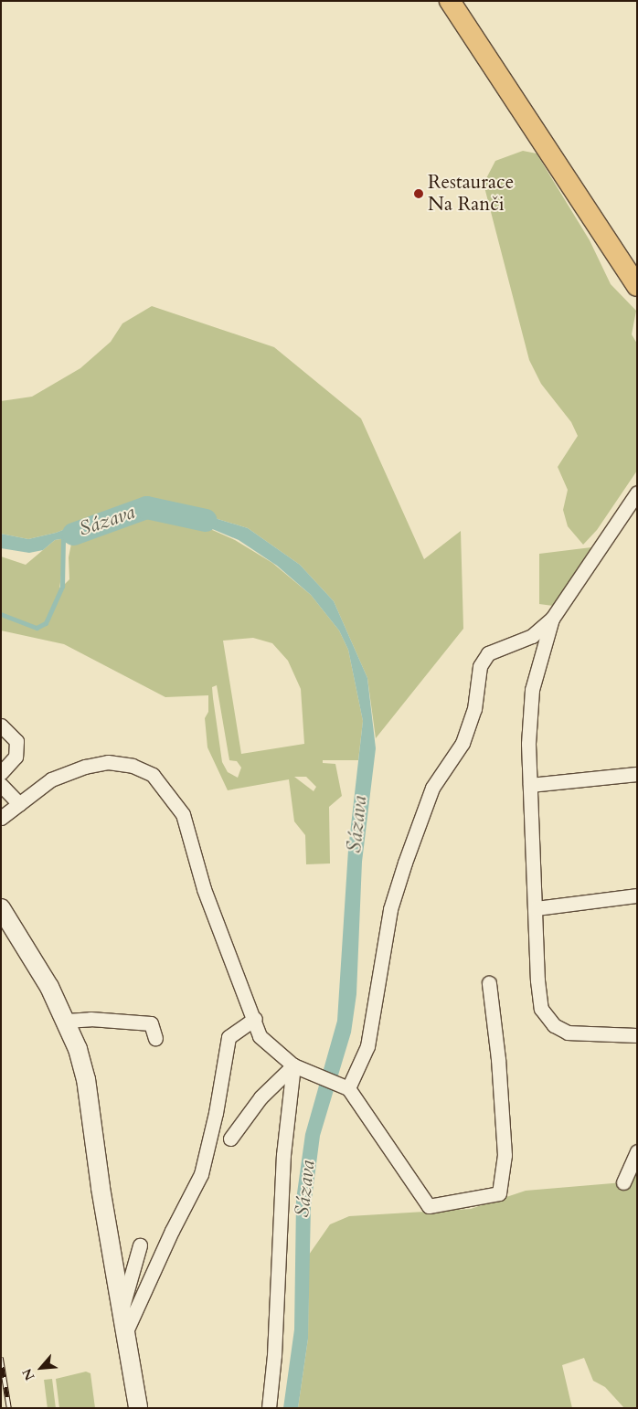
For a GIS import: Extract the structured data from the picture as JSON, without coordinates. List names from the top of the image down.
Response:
{
  "water": ["Sázava"],
  "places": ["Restaurace Na Ranči"],
  "north": "bottom left"
}
